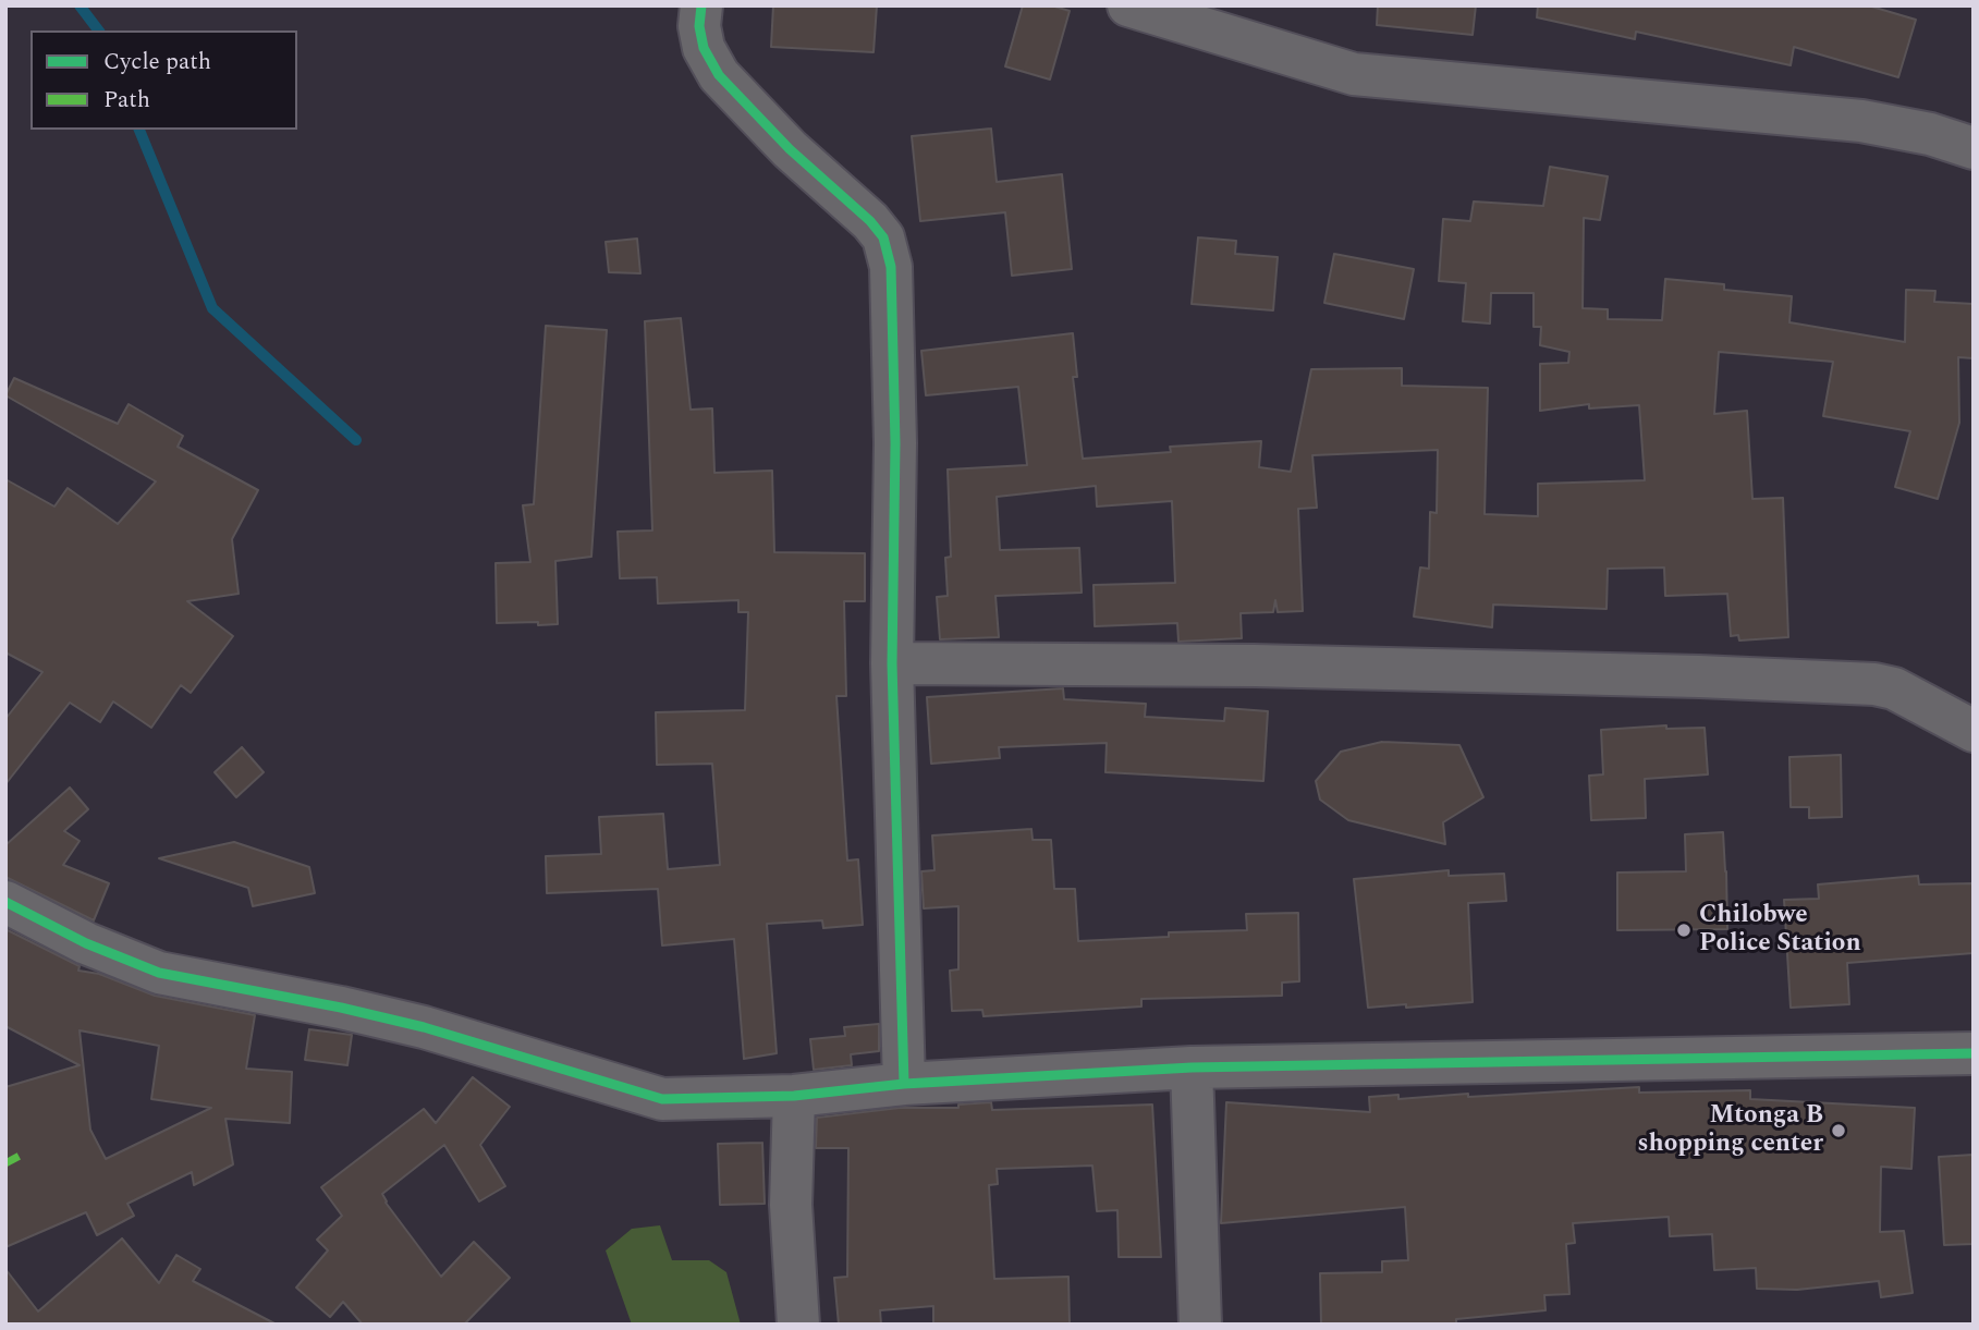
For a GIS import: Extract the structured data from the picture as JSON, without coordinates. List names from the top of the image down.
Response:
{
  "places": ["Chilobwe Police Station", "Mtonga B shopping center"],
  "legend": ["Cycle path", "Path"]
}
